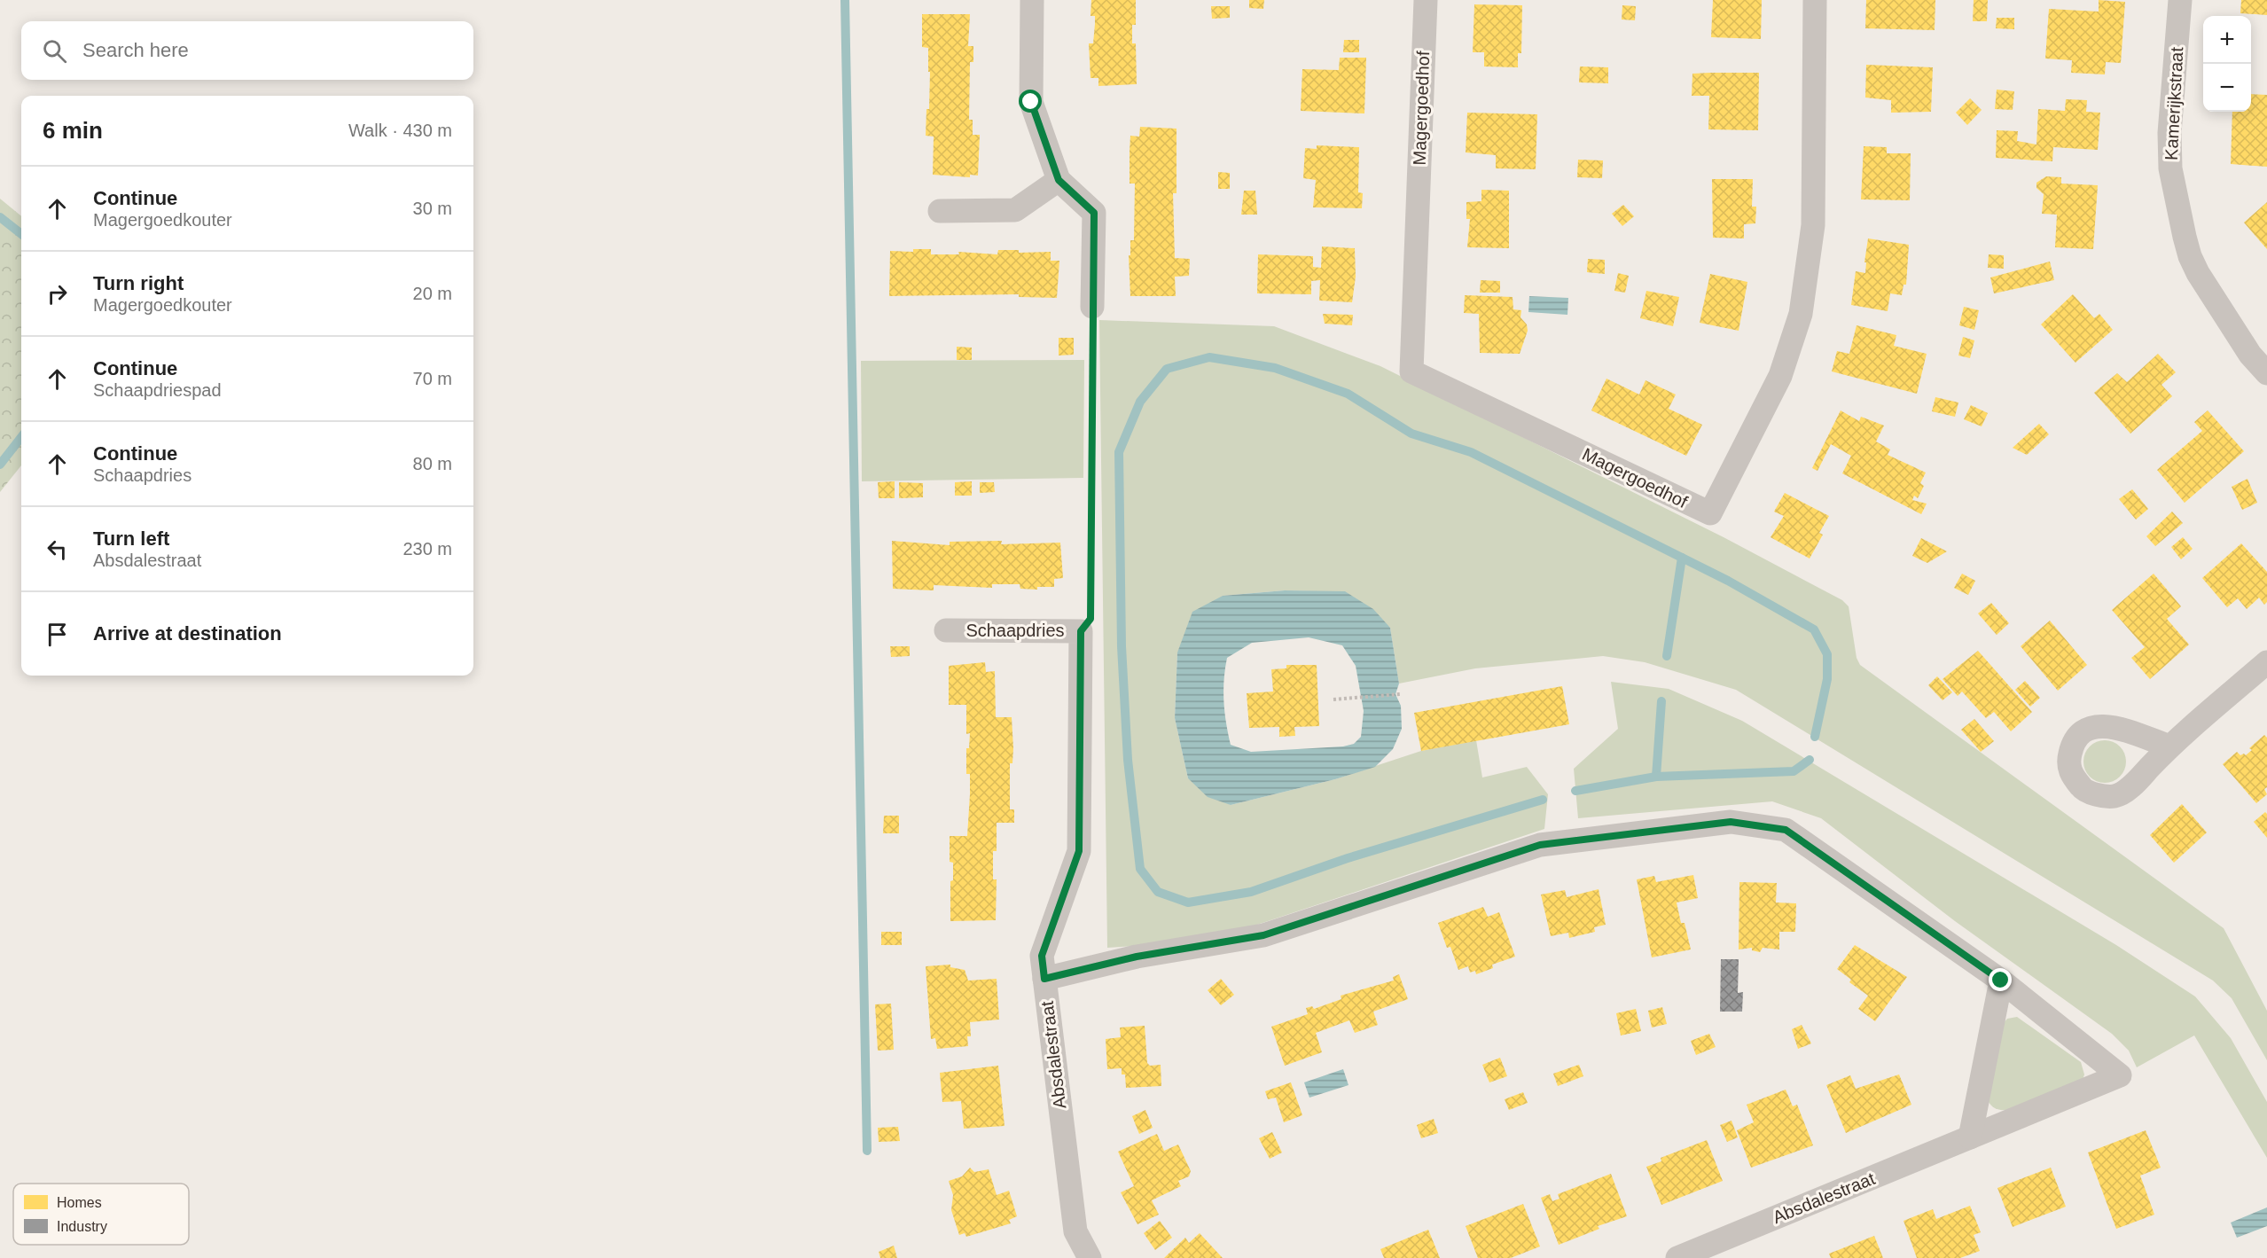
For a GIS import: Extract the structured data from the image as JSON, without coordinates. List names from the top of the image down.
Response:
{
  "streets": {
    "street": [
      "Kamerijkstraat",
      "Magergoedhof",
      "Schaapdries",
      "Absdalestraat"
    ]
  },
  "crossings": [
    ["Schaapdries", "Absdalestraat"]
  ],
  "legend": ["Homes", "Industry"],
  "page": {
    "map_buttons": ["+", "−"],
    "search": "Search here",
    "heading": ["6 min", "Walk · 430 m"],
    "list": [
      ["Continue", "Magergoedkouter", "30 m"],
      ["Turn right", "Magergoedkouter", "20 m"],
      ["Continue", "Schaapdriespad", "70 m"],
      ["Continue", "Schaapdries", "80 m"],
      ["Turn left", "Absdalestraat", "230 m"],
      "Arrive at destination"
    ]
  }
}
